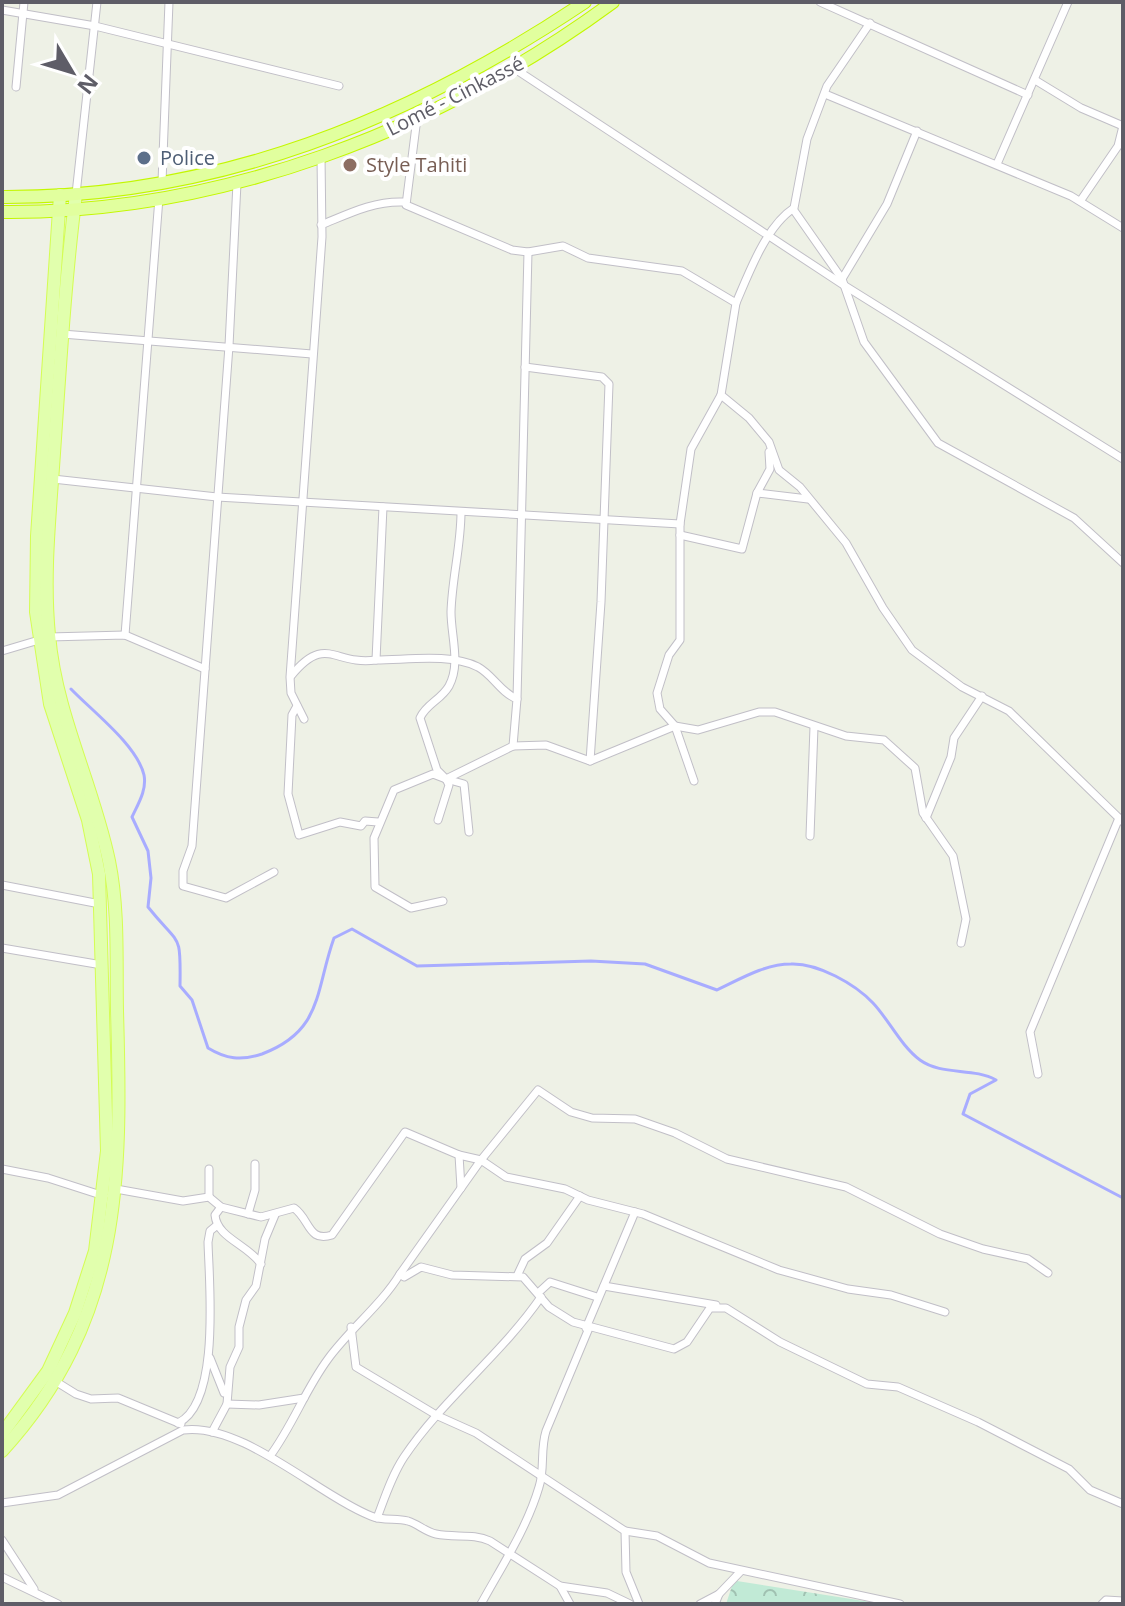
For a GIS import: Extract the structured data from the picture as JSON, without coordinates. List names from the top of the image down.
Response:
{
  "streets": {
    "highway": ["Lomé - Cinkassé"]
  },
  "places": ["Police", "Style Tahiti"],
  "north": "bottom right"
}
